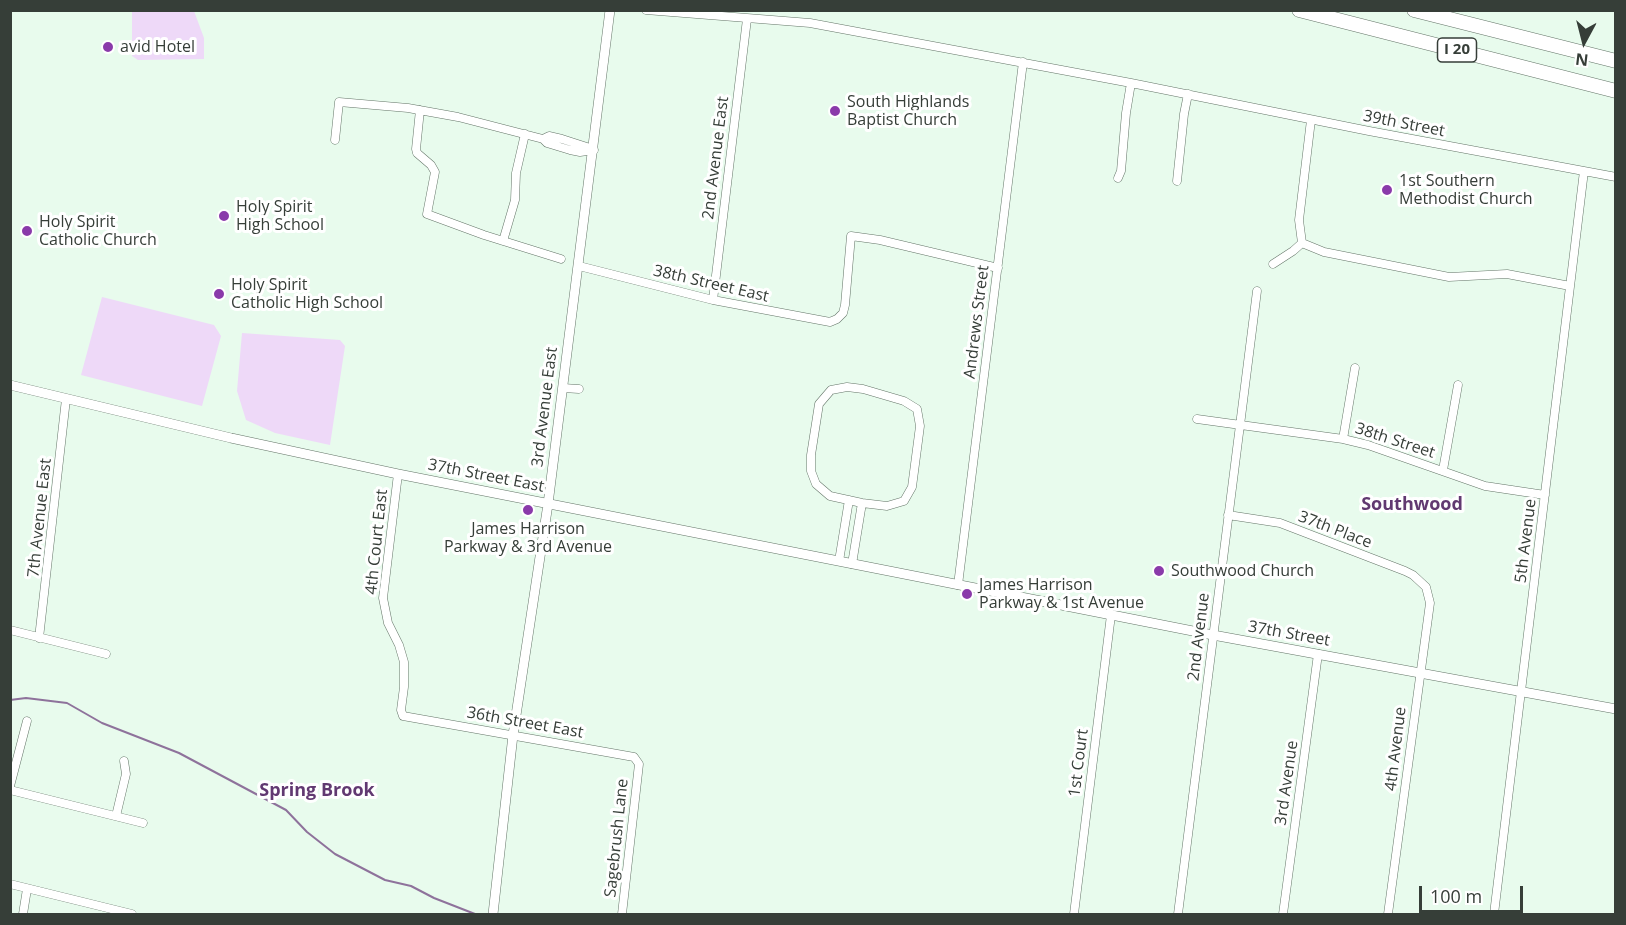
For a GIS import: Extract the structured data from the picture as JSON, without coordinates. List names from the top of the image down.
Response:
{
  "streets": {
    "highway": ["I 20"],
    "street": [
      "39th Street",
      "2nd Avenue East",
      "38th Street East",
      "Andrews Street",
      "3rd Avenue East",
      "38th Street",
      "37th Street East",
      "7th Avenue East",
      "37th Place",
      "5th Avenue",
      "4th Court East",
      "37th Street",
      "2nd Avenue",
      "36th Street East",
      "4th Avenue",
      "1st Court",
      "3rd Avenue",
      "Sagebrush Lane"
    ]
  },
  "crossings": [
    ["39th Street", "2nd Avenue East"],
    ["39th Street", "Andrews Street"],
    ["39th Street", "5th Avenue"],
    ["2nd Avenue East", "38th Street East"],
    ["38th Street East", "Andrews Street"],
    ["38th Street East", "3rd Avenue East"],
    ["Andrews Street", "37th Street East"],
    ["Andrews Street", "37th Street"],
    ["3rd Avenue East", "37th Street East"],
    ["3rd Avenue East", "36th Street East"],
    ["38th Street", "5th Avenue"],
    ["38th Street", "2nd Avenue"],
    ["37th Street East", "7th Avenue East"],
    ["37th Street East", "4th Court East"],
    ["37th Street East", "37th Street"],
    ["37th Place", "2nd Avenue"],
    ["37th Place", "4th Avenue"],
    ["5th Avenue", "37th Street"],
    ["4th Court East", "36th Street East"],
    ["37th Street", "2nd Avenue"],
    ["37th Street", "4th Avenue"],
    ["37th Street", "1st Court"],
    ["37th Street", "3rd Avenue"],
    ["36th Street East", "Sagebrush Lane"]
  ],
  "districts": ["Southwood", "Spring Brook"],
  "places": [
    "avid Hotel",
    "South Highlands Baptist Church",
    "1st Southern Methodist Church",
    "Holy Spirit High School",
    "Holy Spirit Catholic Church",
    "Holy Spirit Catholic High School",
    "James Harrison Parkway & 3rd Avenue",
    "Southwood Church",
    "James Harrison Parkway & 1st Avenue"
  ],
  "scale_bar": "100 m",
  "north": "bottom"
}
